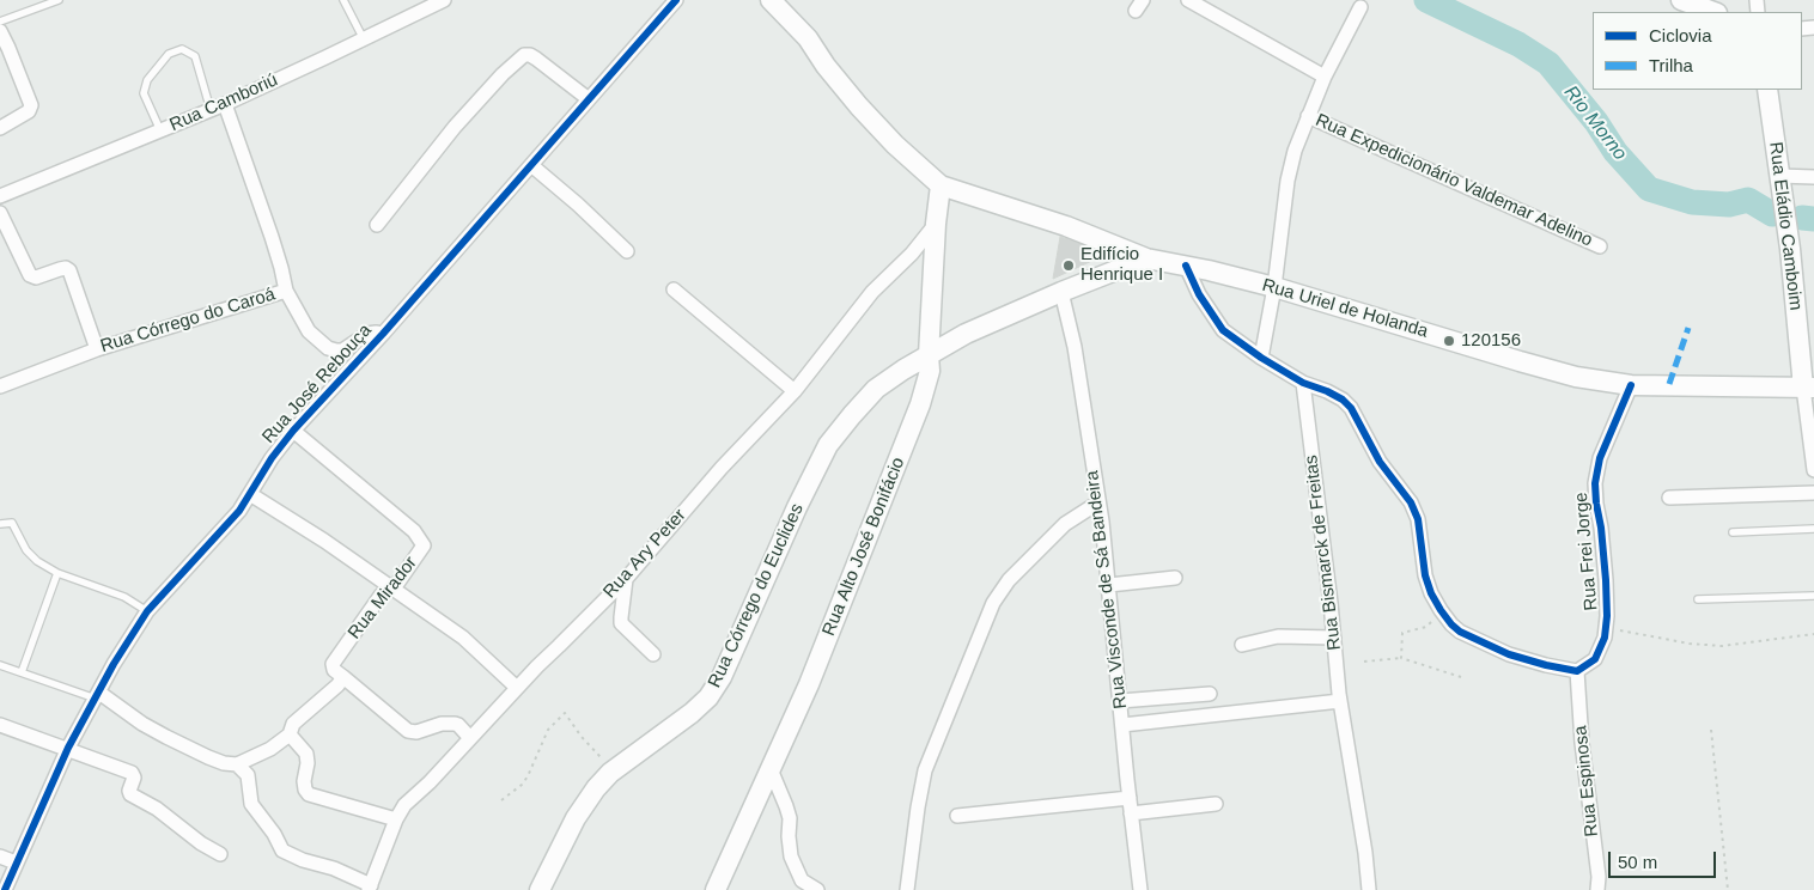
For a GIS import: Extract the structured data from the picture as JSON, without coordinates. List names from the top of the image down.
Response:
{
  "streets": {
    "main road": [
      "Rua Eládio Camboim",
      "Rua Uriel de Holanda",
      "Rua Alto José Bonifácio",
      "Rua Córrego do Euclides"
    ],
    "street": [
      "Rua Camboriú",
      "Rua Expedicionário Valdemar Adelino",
      "Rua Córrego do Caroá",
      "Rua José Rebouça",
      "Rua Frei Jorge",
      "Rua Bismarck de Freitas",
      "Rua Ary Peter",
      "Rua Visconde de Sá Bandeira",
      "Rua Mirador",
      "Rua Espinosa"
    ]
  },
  "crossings": [
    ["Rua Eládio Camboim", "Rua Uriel de Holanda"],
    ["Rua Uriel de Holanda", "Rua Alto José Bonifácio"],
    ["Rua Uriel de Holanda", "Rua Frei Jorge"],
    ["Rua Córrego do Caroá", "Rua José Rebouça"],
    ["Rua José Rebouça", "Rua Mirador"],
    ["Rua Alto José Bonifácio", "Rua Ary Peter"],
    ["Rua Alto José Bonifácio", "Rua Córrego do Euclides"],
    ["Rua Frei Jorge", "Rua Espinosa"]
  ],
  "water": ["Rio Morno"],
  "places": ["Edifício Henrique I", "120156"],
  "legend": ["Ciclovia", "Trilha"],
  "scale_bar": "50 m"
}
